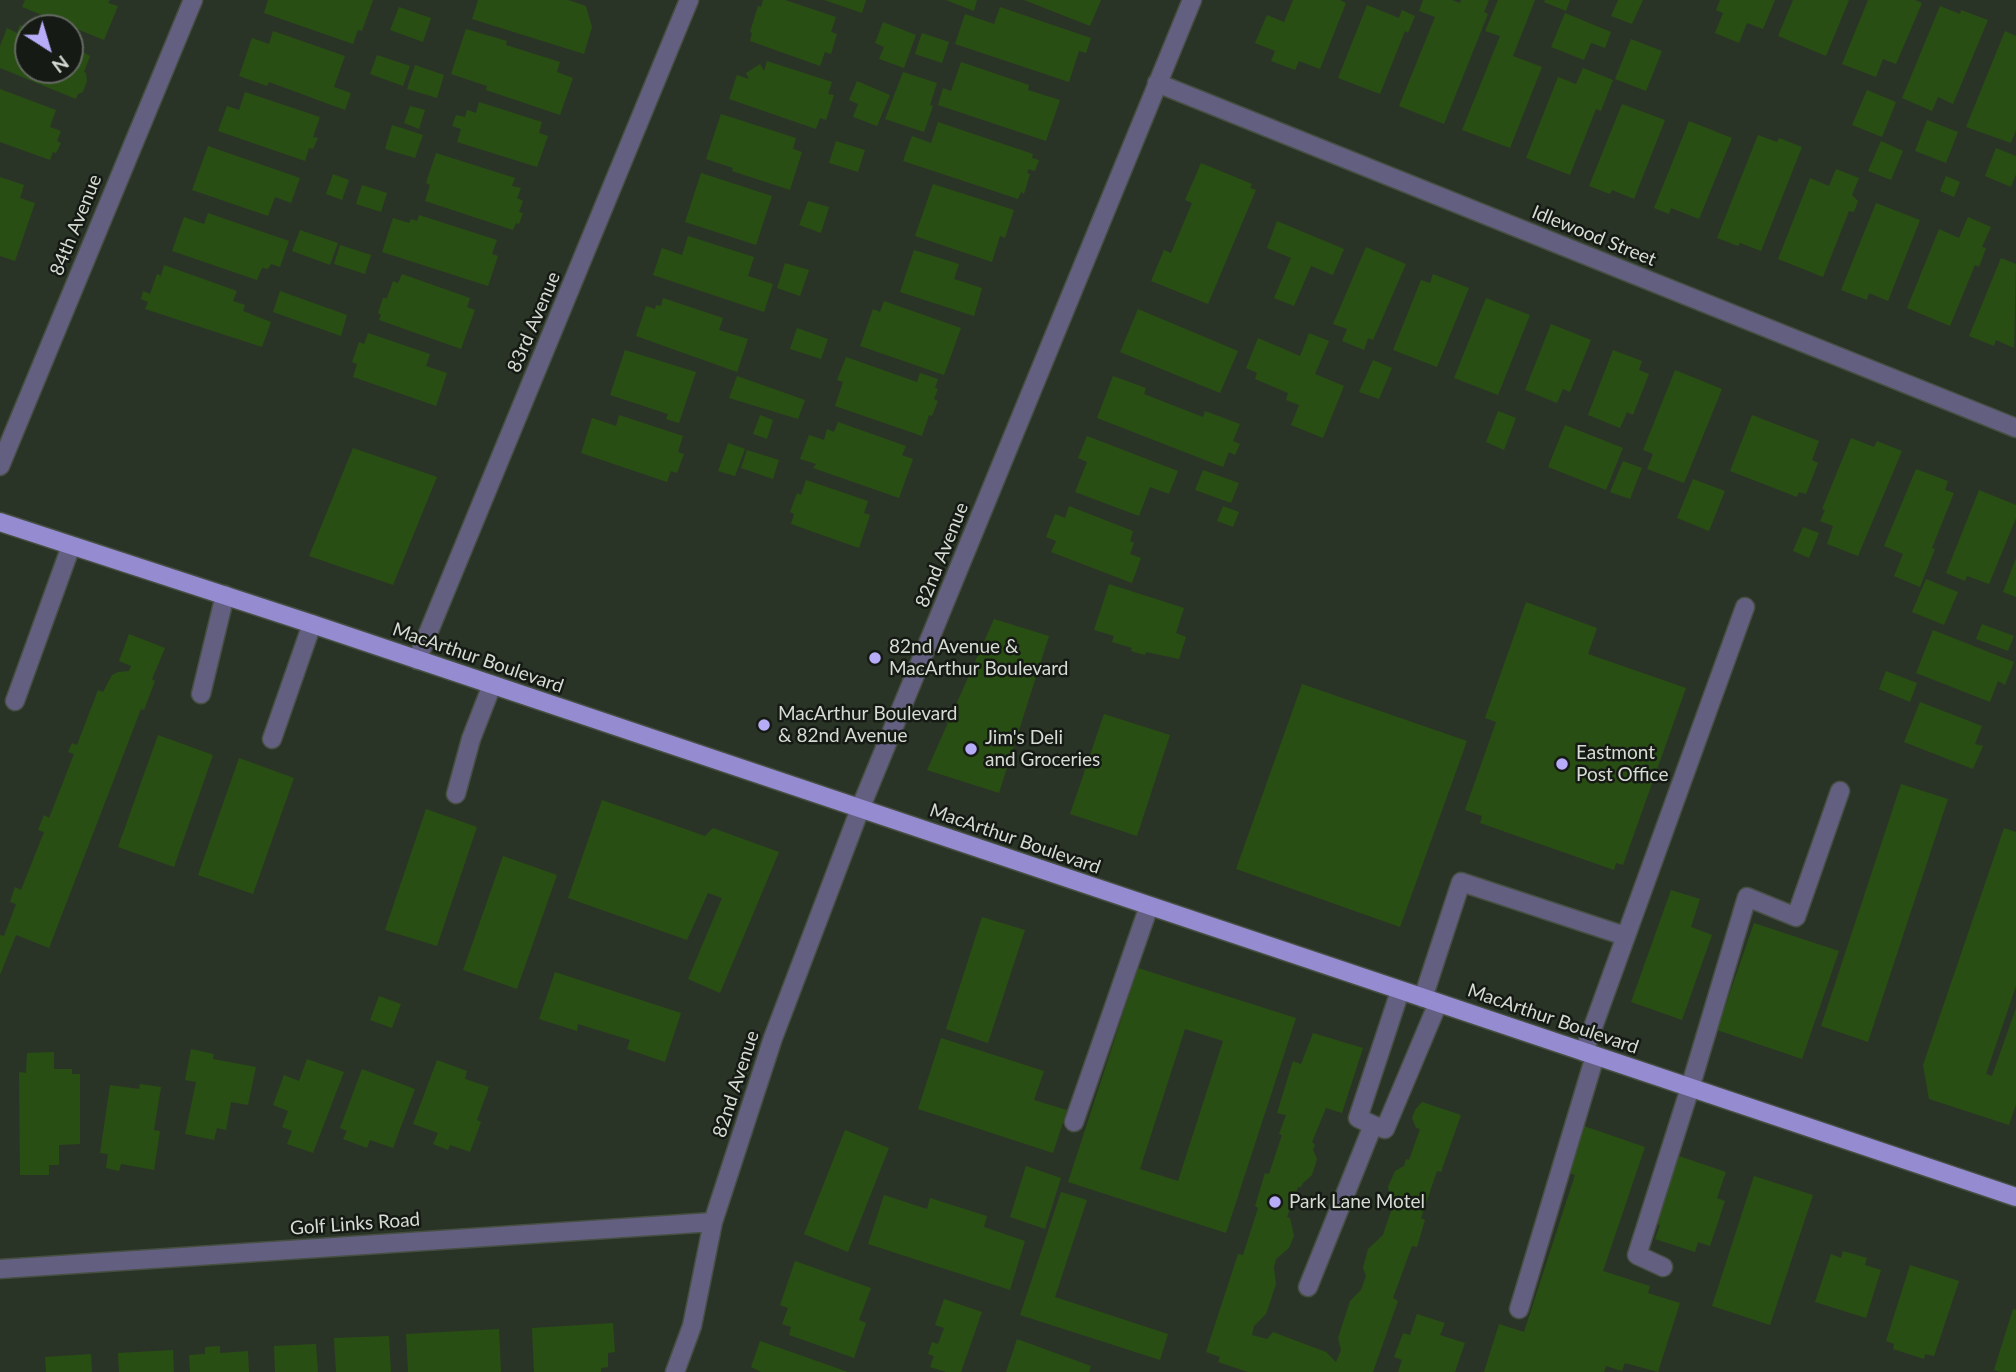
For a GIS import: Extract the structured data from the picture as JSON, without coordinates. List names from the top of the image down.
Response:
{
  "streets": {
    "main road": ["MacArthur Boulevard"],
    "street": [
      "84th Avenue",
      "Idlewood Street",
      "83rd Avenue",
      "82nd Avenue",
      "Golf Links Road"
    ]
  },
  "crossings": [
    ["Idlewood Street", "82nd Avenue"],
    ["83rd Avenue", "MacArthur Boulevard"],
    ["82nd Avenue", "MacArthur Boulevard"],
    ["82nd Avenue", "Golf Links Road"]
  ],
  "places": [
    "82nd Avenue & MacArthur Boulevard",
    "MacArthur Boulevard & 82nd Avenue",
    "Jim's Deli and Groceries",
    "Eastmont Post Office",
    "Park Lane Motel"
  ],
  "north": "bottom right"
}
